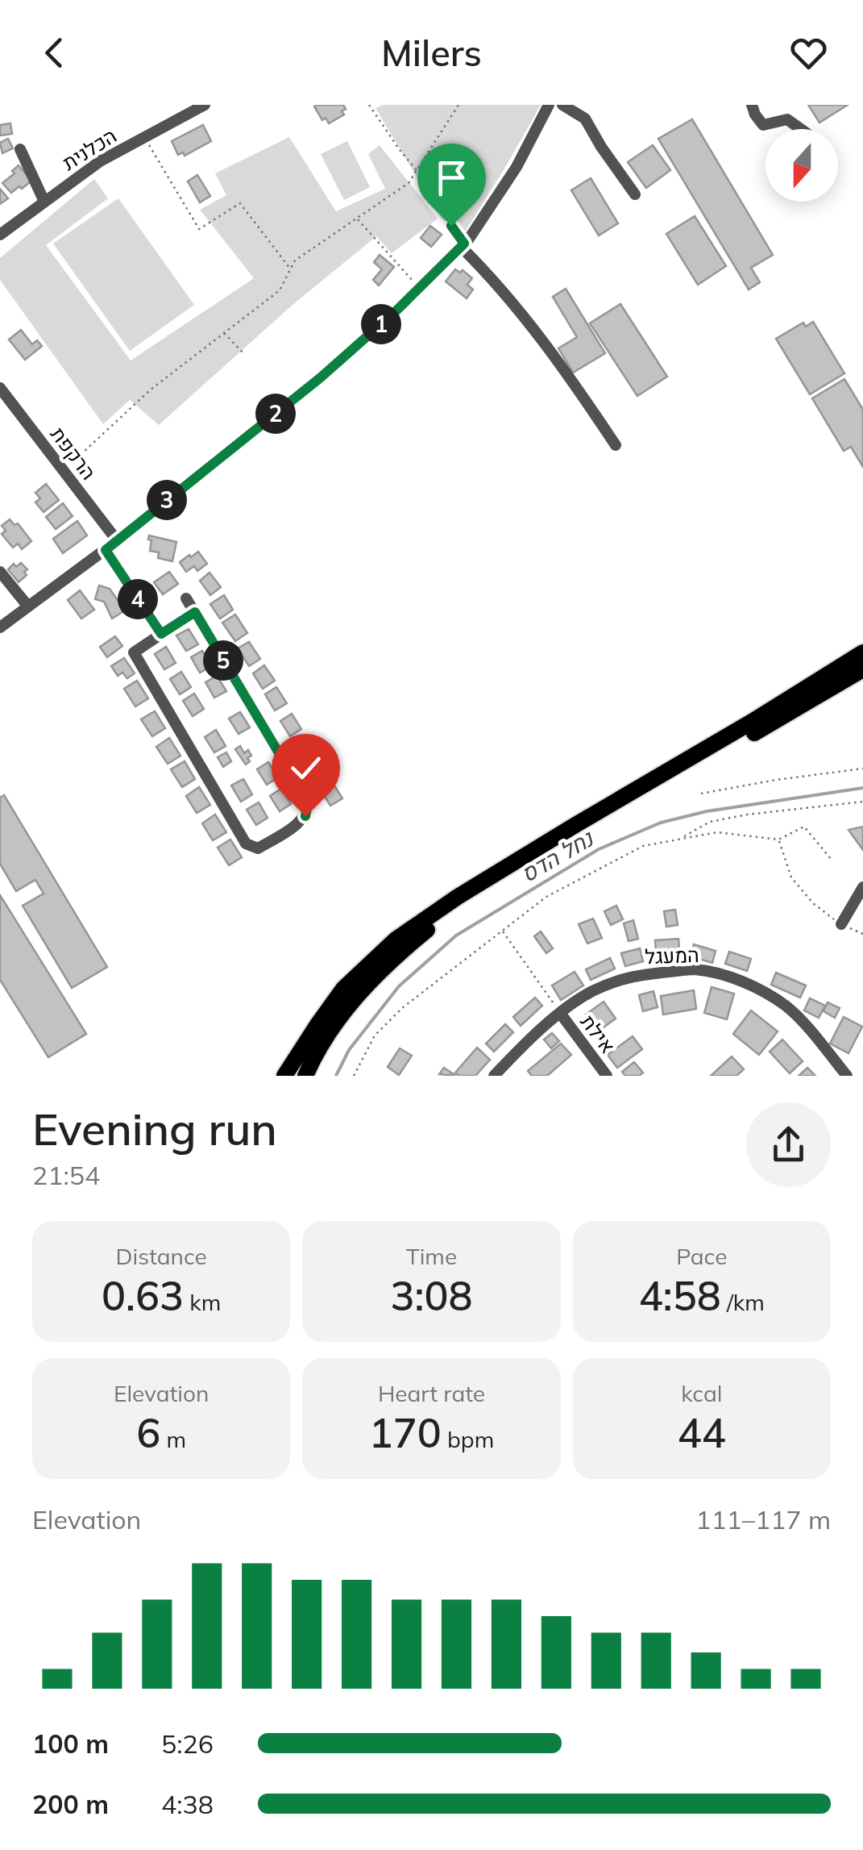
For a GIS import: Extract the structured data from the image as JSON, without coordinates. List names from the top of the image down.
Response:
{
  "streets": {
    "street": [
      "הכלנית",
      "הרקפת",
      "המעגל",
      "אילת"
    ]
  },
  "crossings": [
    ["המעגל", "אילת"]
  ],
  "water": ["נחל הדס"],
  "north": "bottom",
  "page": {
    "header": "Milers",
    "pins": [
      "1",
      "2",
      "3",
      "4",
      "5"
    ],
    "heading": ["Evening run", "21:54"],
    "stats": [
      ["Distance", "0.63 km"],
      ["Time", "3:08"],
      ["Pace", "4:58 /km"],
      ["Elevation", "6 m"],
      ["Heart rate", "170 bpm"],
      ["kcal", "44"]
    ],
    "chart": ["Elevation", "111–117 m"],
    "list": [
      {
        "name": "100 m",
        "note": "5:26"
      },
      {
        "name": "200 m",
        "note": "4:38"
      }
    ]
  }
}
